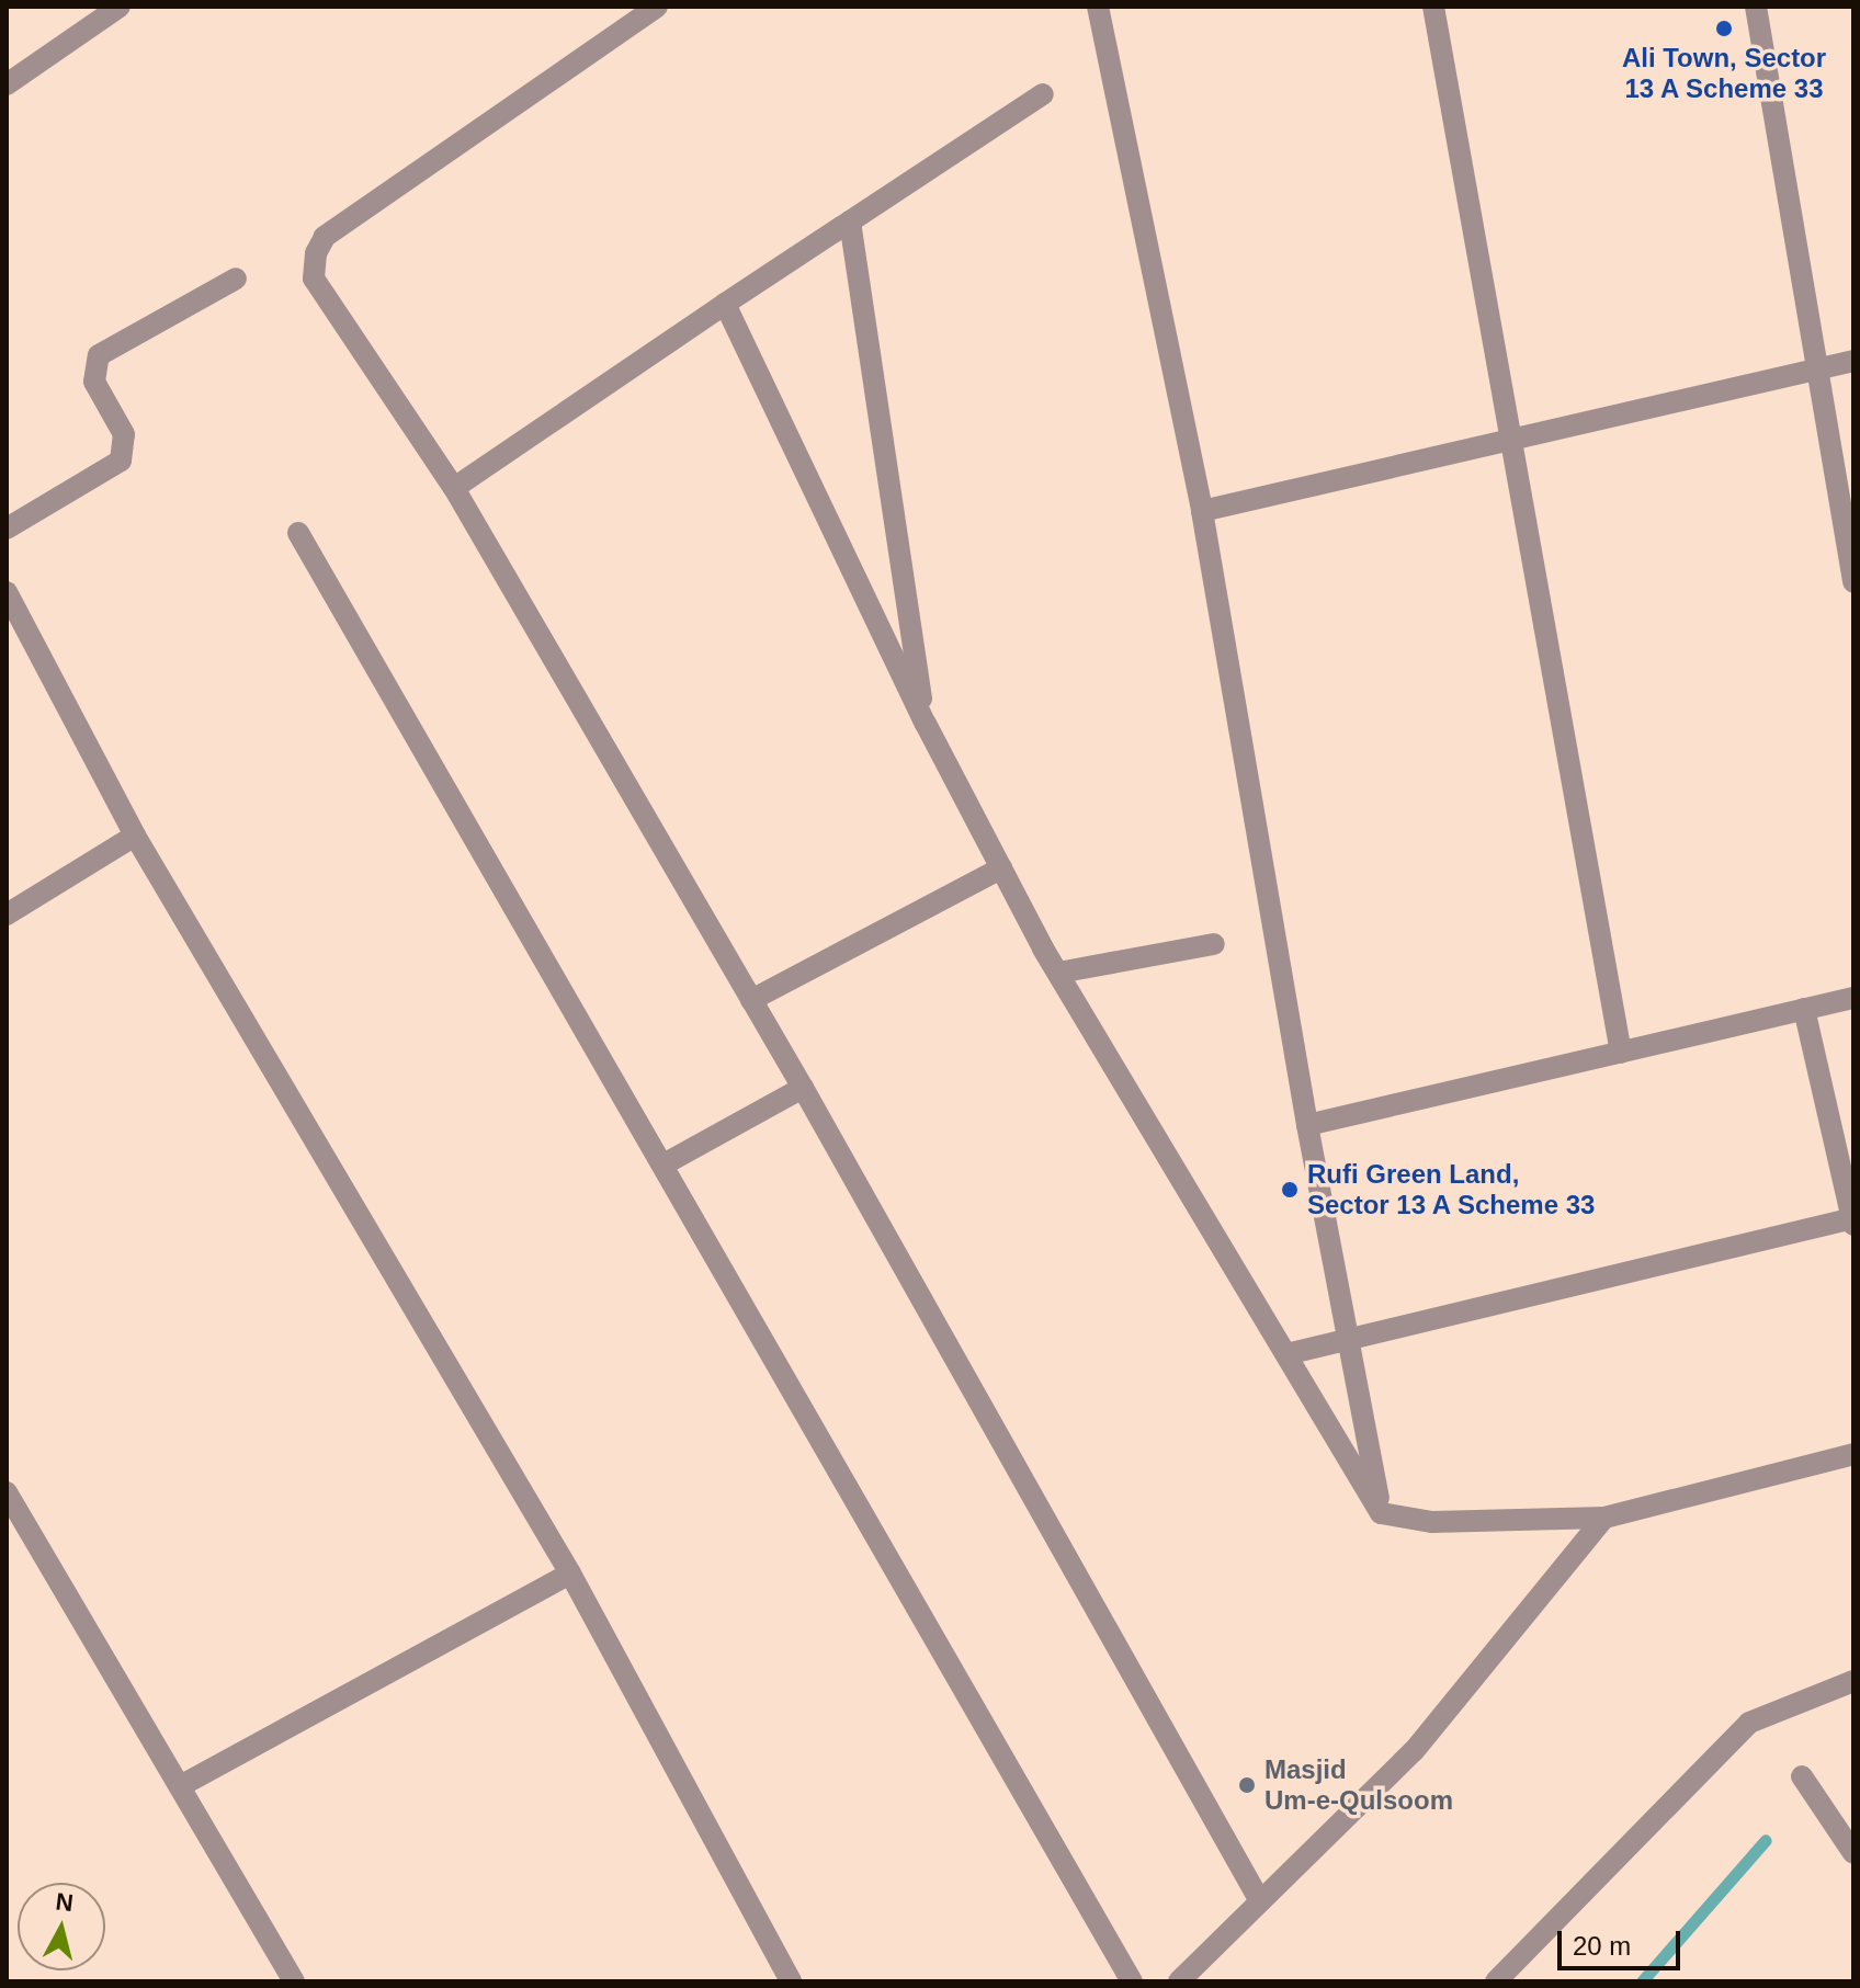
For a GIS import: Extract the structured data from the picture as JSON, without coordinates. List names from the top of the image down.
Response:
{
  "places": ["Ali Town, Sector 13 A Scheme 33", "Rufi Green Land, Sector 13 A Scheme 33", "Masjid Um-e-Qulsoom"],
  "scale_bar": "20 m",
  "north": "top"
}
